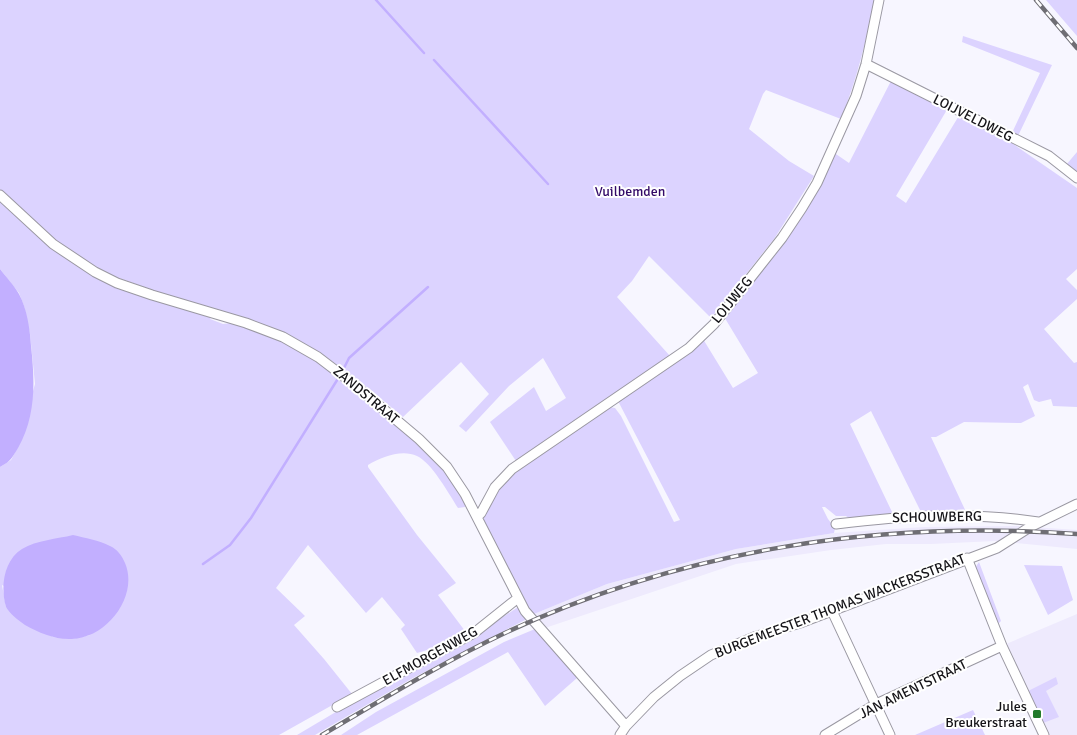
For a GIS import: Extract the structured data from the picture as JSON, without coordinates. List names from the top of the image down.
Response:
{
  "streets": {
    "street": [
      "LOIJVELDWEG",
      "LOIJWEG",
      "ZANDSTRAAT",
      "SCHOUWBERG",
      "BURGEMEESTER THOMAS WACKERSSTRAAT",
      "ELFMORGENWEG",
      "JAN AMENTSTRAAT"
    ]
  },
  "crossings": [
    ["LOIJVELDWEG", "LOIJWEG"],
    ["LOIJWEG", "ZANDSTRAAT"],
    ["ZANDSTRAAT", "BURGEMEESTER THOMAS WACKERSSTRAAT"],
    ["ZANDSTRAAT", "ELFMORGENWEG"],
    ["SCHOUWBERG", "BURGEMEESTER THOMAS WACKERSSTRAAT"]
  ],
  "parks": ["Vuilbemden"],
  "places": {
    "transit": ["Jules Breukerstraat"]
  }
}
